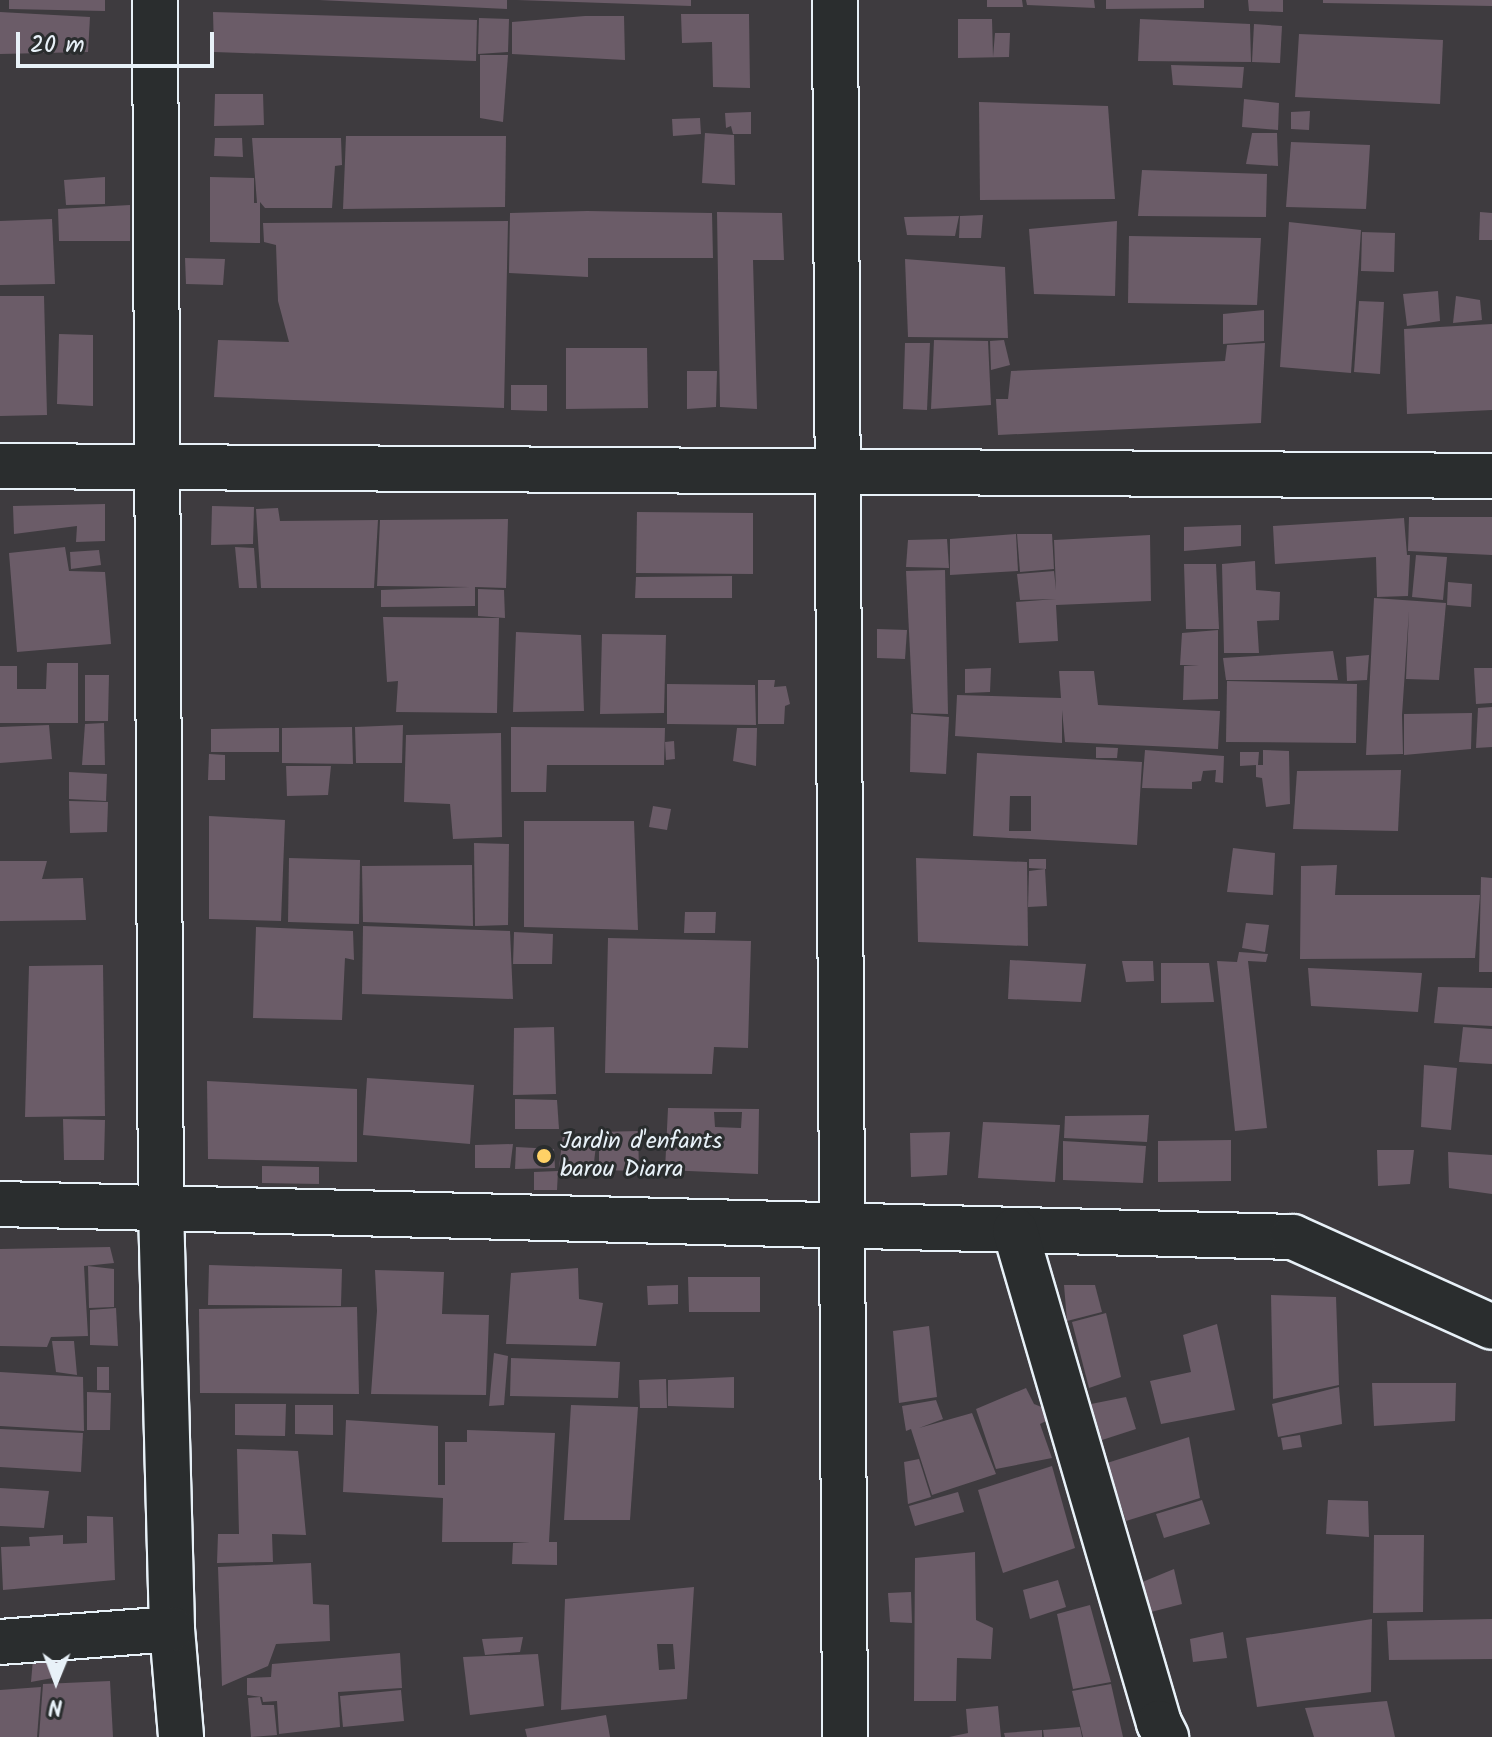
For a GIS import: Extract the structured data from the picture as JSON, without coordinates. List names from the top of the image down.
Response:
{
  "places": ["Jardin d'enfants barou Diarra"],
  "scale_bar": "20 m",
  "north": "bottom"
}
